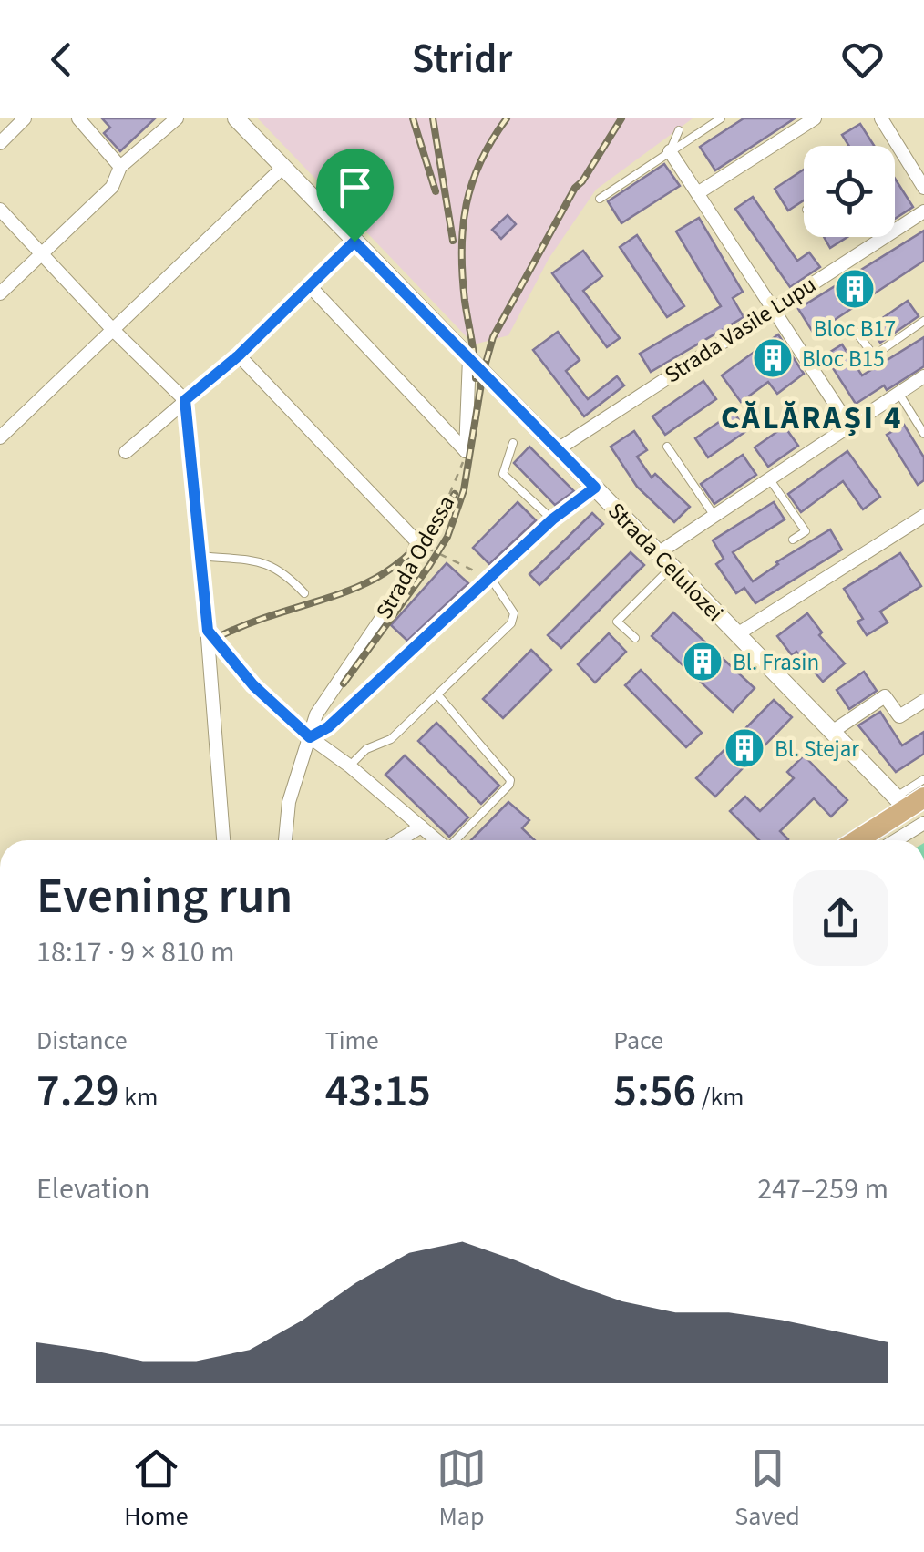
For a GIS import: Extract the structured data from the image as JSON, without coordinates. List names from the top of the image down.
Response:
{
  "streets": {
    "street": ["Strada Vasile Lupu", "Strada Odessa", "Strada Celulozei"]
  },
  "crossings": [
    ["Strada Vasile Lupu", "Strada Celulozei"],
    ["Strada Odessa", "Strada Celulozei"]
  ],
  "districts": ["CĂLĂRAȘI 4"],
  "places": {
    "building": [
      "Bloc B17",
      "Bloc B15",
      "Bl. Frasin",
      "Bl. Stejar"
    ]
  },
  "page": {
    "header": "Stridr",
    "heading": ["Evening run", "18:17 · 9 × 810 m"],
    "stats": [
      ["Distance", "7.29 km"],
      ["Time", "43:15"],
      ["Pace", "5:56 /km"]
    ],
    "chart": ["Elevation", "247–259 m"],
    "tabs": ["Home", "Map", "Saved"]
  }
}
